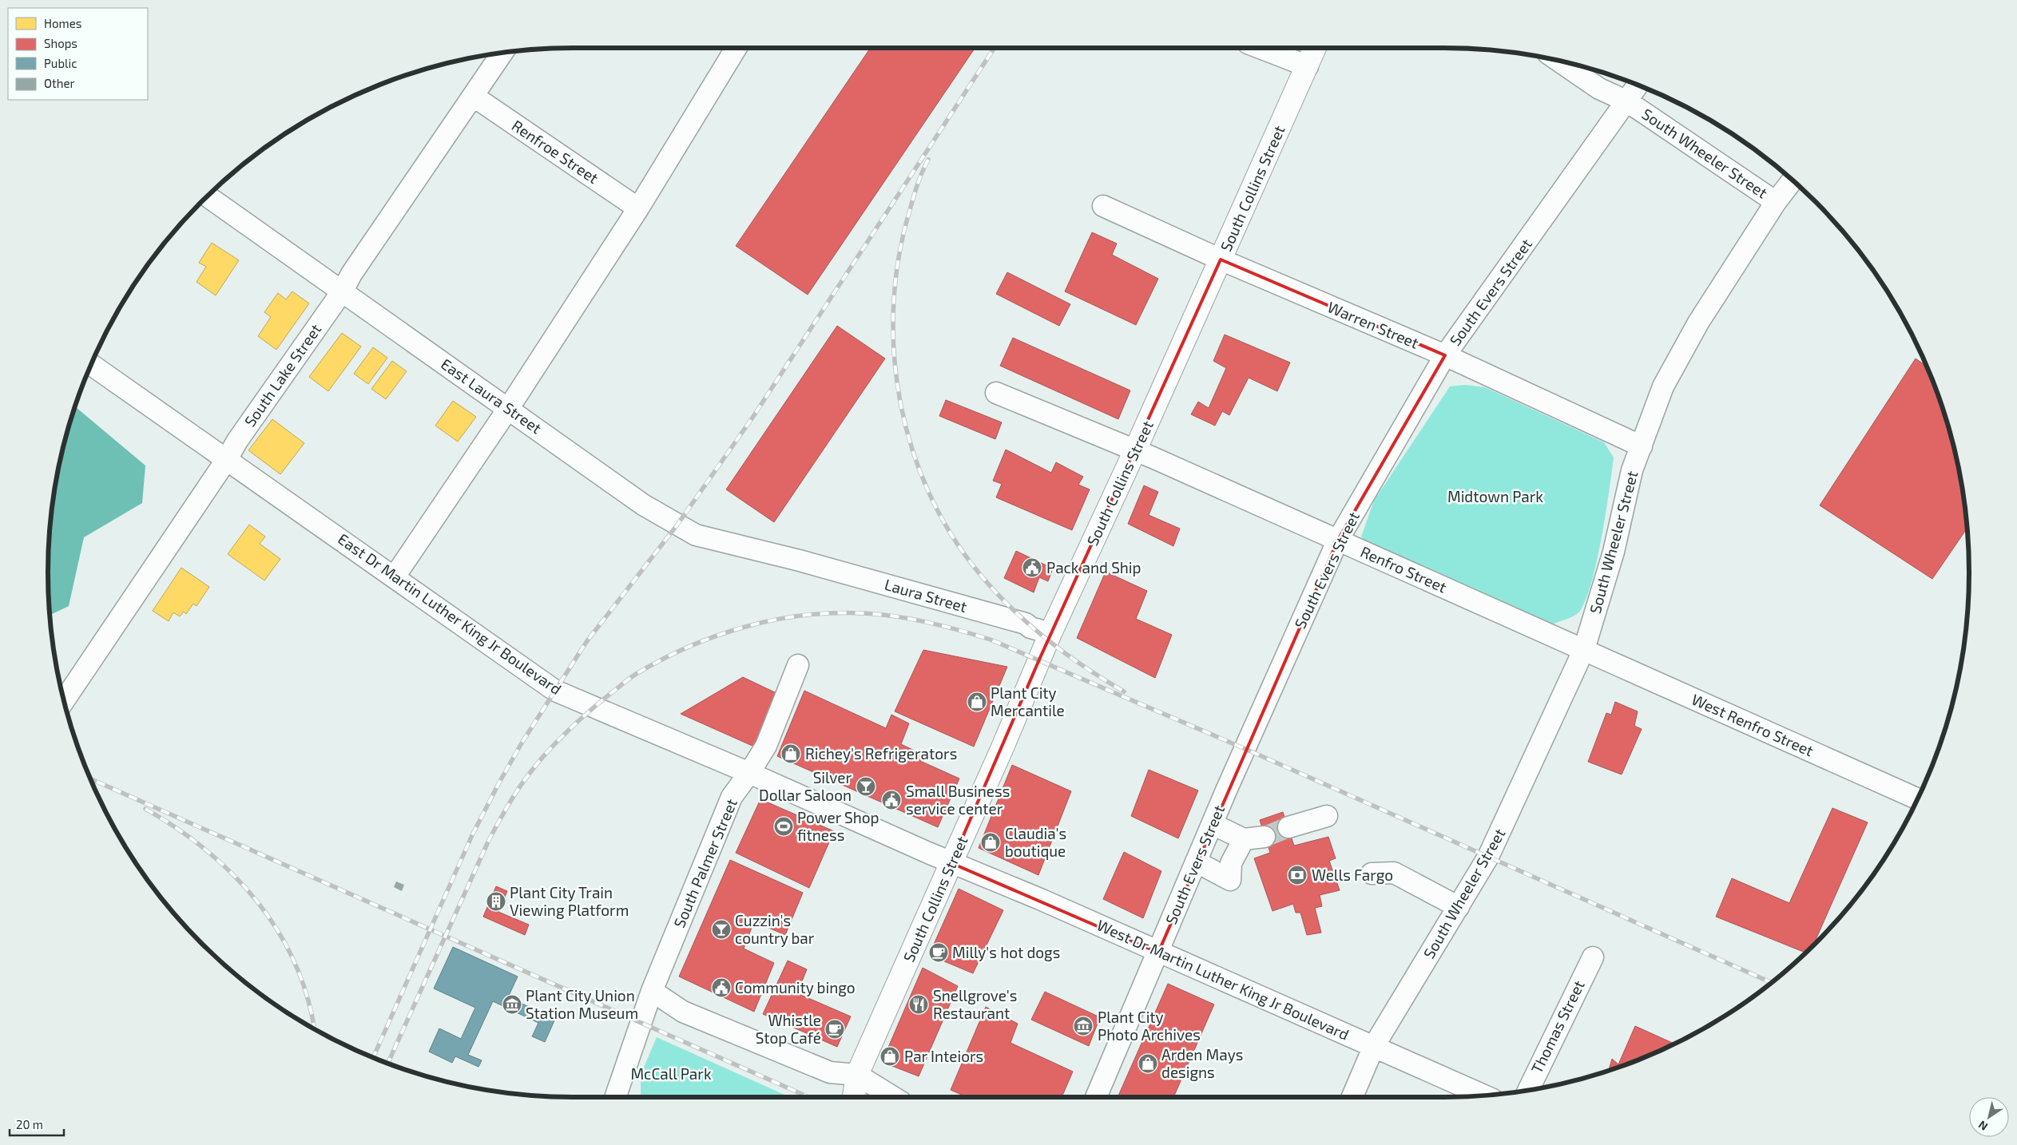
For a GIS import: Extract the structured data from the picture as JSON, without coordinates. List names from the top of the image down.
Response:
{
  "streets": {
    "main road": ["South Collins Street"],
    "street": [
      "Renfroe Street",
      "South Wheeler Street",
      "South Evers Street",
      "Warren Street",
      "South Lake Street",
      "East Laura Street",
      "Renfro Street",
      "Laura Street",
      "East Dr Martin Luther King Jr Boulevard",
      "West Renfro Street",
      "South Palmer Street",
      "West Dr Martin Luther King Jr Boulevard",
      "Thomas Street"
    ]
  },
  "crossings": [
    ["Renfroe Street", "South Lake Street"],
    ["South Wheeler Street", "South Evers Street"],
    ["South Wheeler Street", "Warren Street"],
    ["South Wheeler Street", "Renfro Street"],
    ["South Wheeler Street", "West Renfro Street"],
    ["South Wheeler Street", "West Dr Martin Luther King Jr Boulevard"],
    ["South Collins Street", "Warren Street"],
    ["South Collins Street", "Renfro Street"],
    ["South Collins Street", "Laura Street"],
    ["South Collins Street", "East Dr Martin Luther King Jr Boulevard"],
    ["South Collins Street", "West Dr Martin Luther King Jr Boulevard"],
    ["South Evers Street", "Warren Street"],
    ["South Evers Street", "Renfro Street"],
    ["South Evers Street", "West Dr Martin Luther King Jr Boulevard"],
    ["South Lake Street", "East Laura Street"],
    ["South Lake Street", "East Dr Martin Luther King Jr Boulevard"],
    ["East Laura Street", "Laura Street"],
    ["Renfro Street", "West Renfro Street"],
    ["East Dr Martin Luther King Jr Boulevard", "South Palmer Street"],
    ["East Dr Martin Luther King Jr Boulevard", "West Dr Martin Luther King Jr Boulevard"]
  ],
  "parks": ["Midtown Park", "McCall Park"],
  "places": {
    "public building": ["Pack and Ship", "Small Business service center", "Community bingo"],
    "shop": [
      "Plant City Mercantile",
      "Richey's Refrigerators",
      "Claudia's boutique",
      "Par Inteiors",
      "Arden Mays designs"
    ],
    "bar": ["Silver Dollar Saloon", "Cuzzin's country bar"],
    "sports": ["Power Shop fitness"],
    "bank": ["Wells Fargo"],
    "building": ["Plant City Train Viewing Platform"],
    "cafe": ["Milly's hot dogs", "Whistle Stop Café"],
    "museum": ["Plant City Union Station Museum", "Plant City Photo Archives"],
    "restaurant": ["Snellgrove's Restaurant"]
  },
  "legend": [
    "Homes",
    "Shops",
    "Public",
    "Other"
  ],
  "scale_bar": "20 m",
  "north": "bottom left"
}
